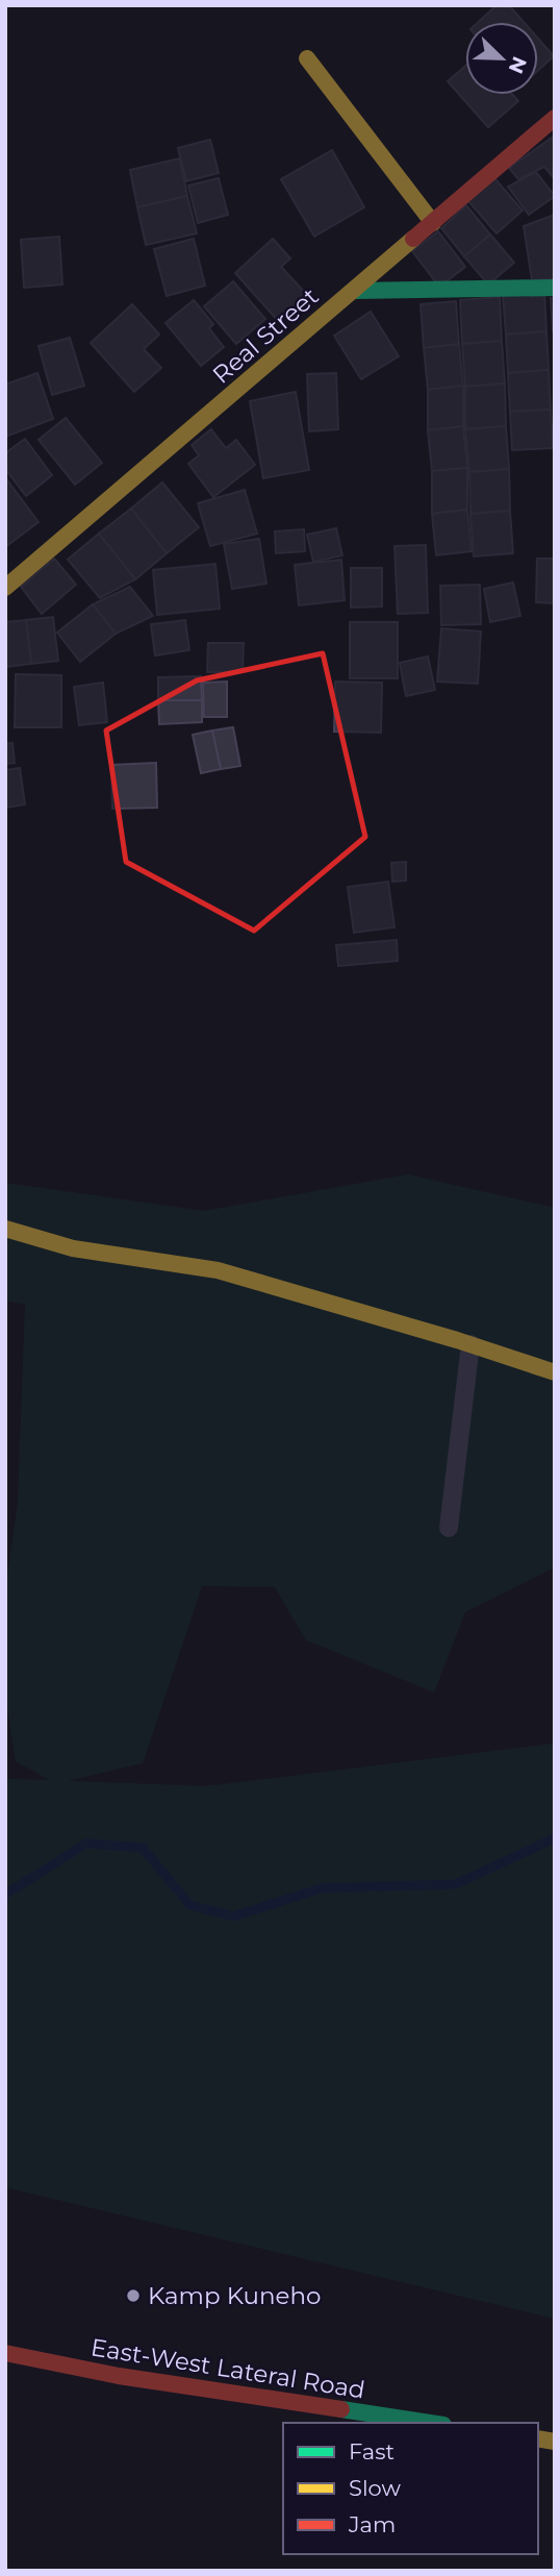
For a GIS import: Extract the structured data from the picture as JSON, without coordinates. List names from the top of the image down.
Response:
{
  "streets": {
    "main road": ["Real Street", "East-West Lateral Road"]
  },
  "places": ["Kamp Kuneho"],
  "legend": ["Fast", "Slow", "Jam"],
  "north": "bottom right"
}
